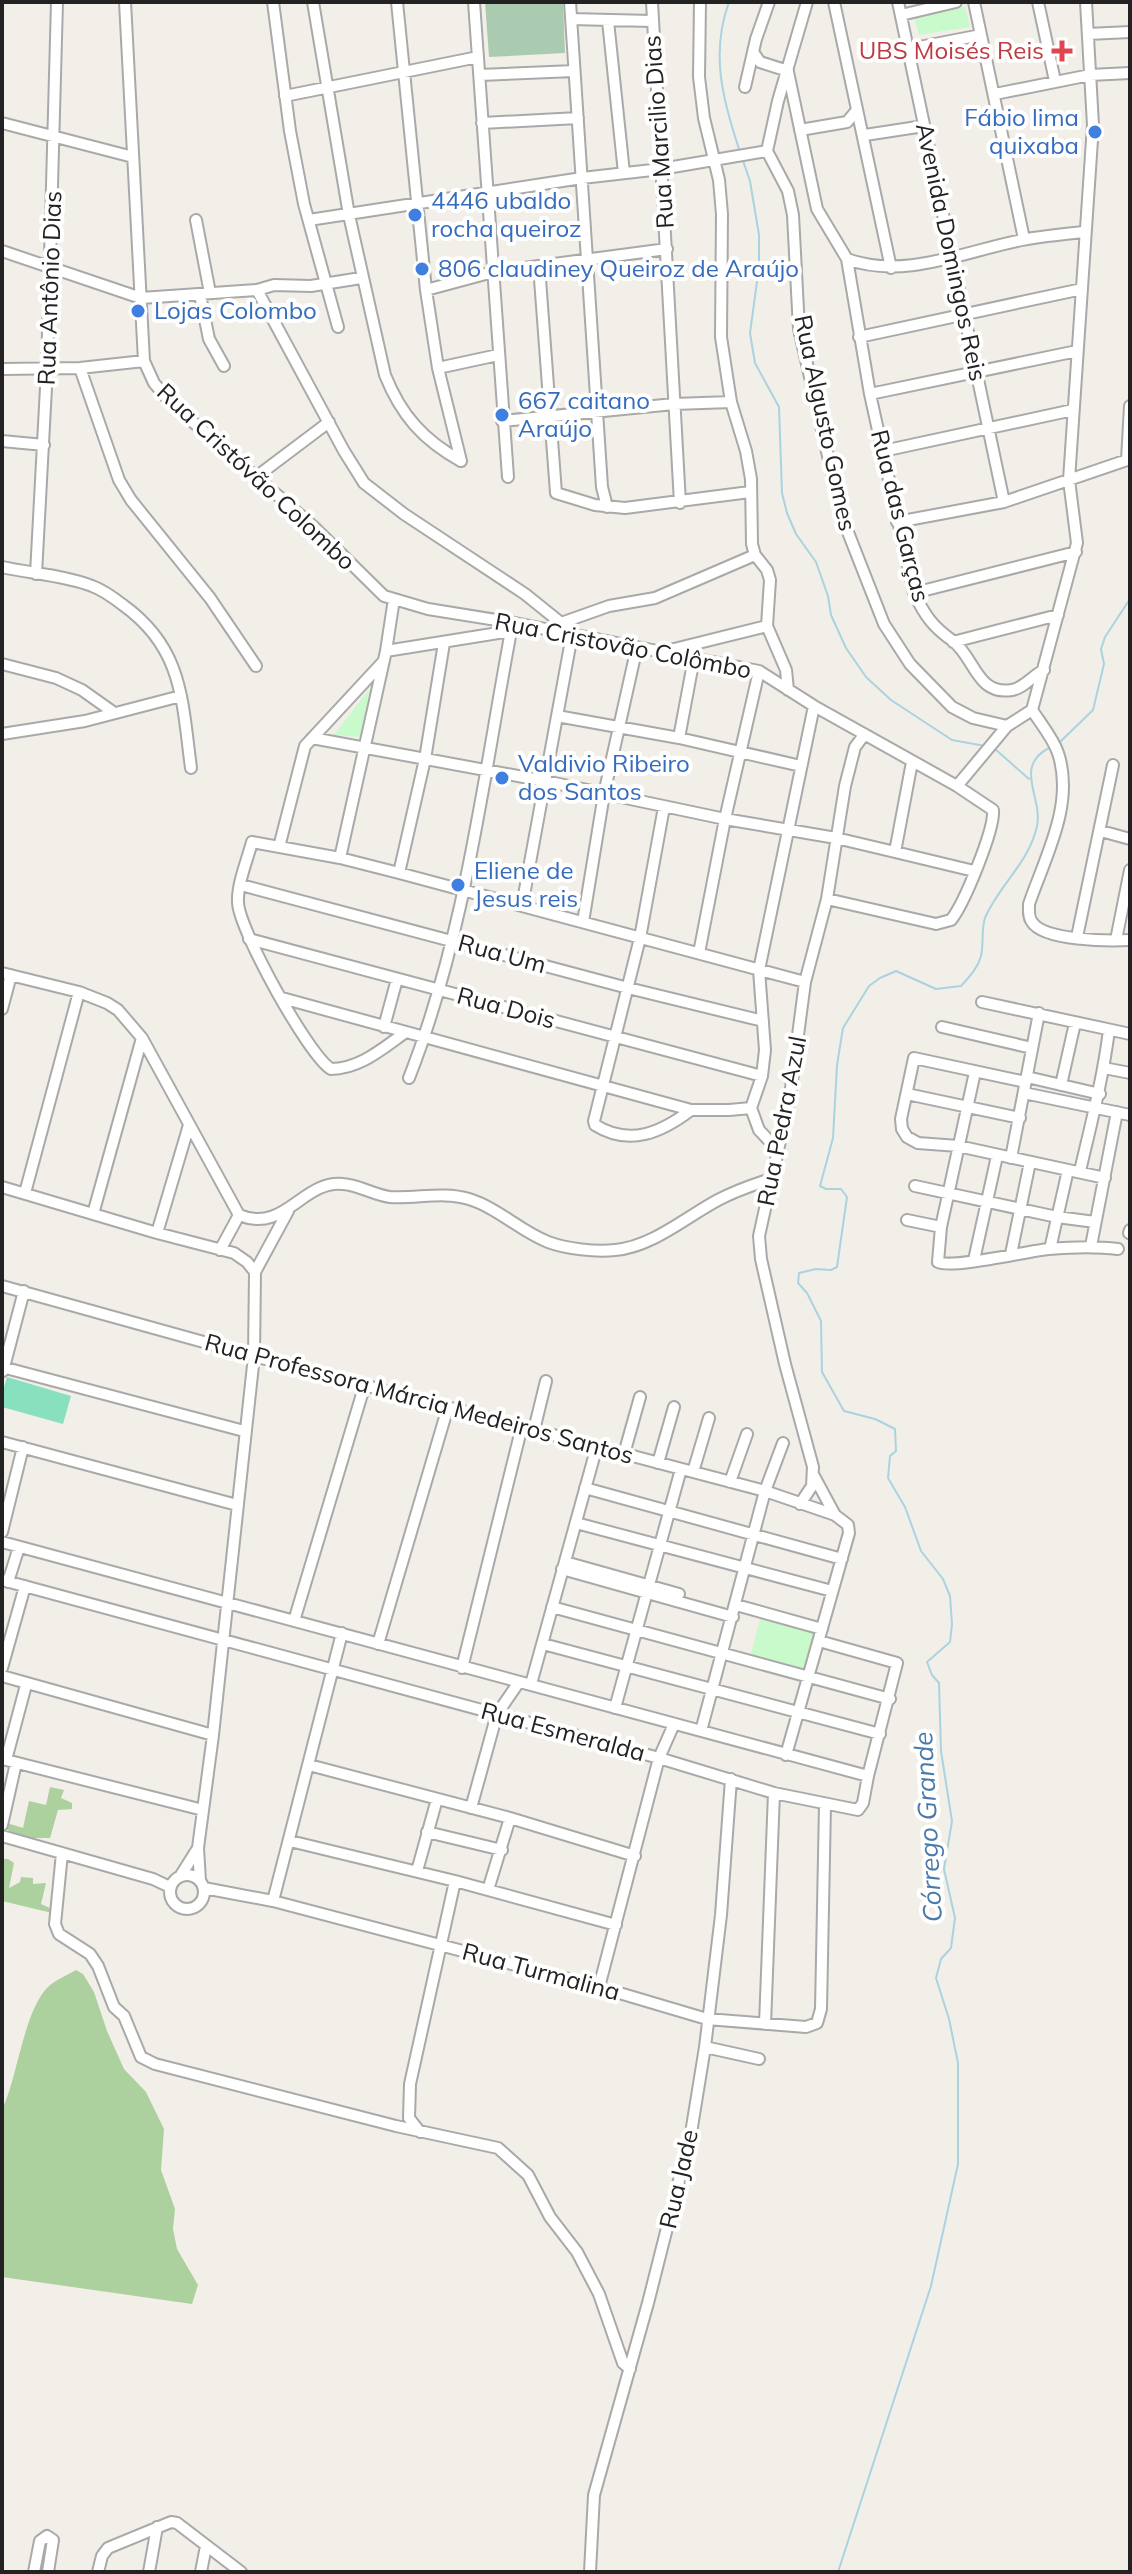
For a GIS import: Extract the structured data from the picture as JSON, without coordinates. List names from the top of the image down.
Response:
{
  "streets": {
    "street": [
      "Rua Marcilio Dias",
      "Avenida Domingos Reis",
      "Rua Antônio Dias",
      "Rua Algusto Gomes",
      "Rua Cristóvão Colombo",
      "Rua das Garças",
      "Rua Cristovão Colômbo",
      "Rua Um",
      "Rua Dois",
      "Rua Pedra Azul",
      "Rua Professora Márcia Medeiros Santos",
      "Rua Esmeralda",
      "Rua Turmalina",
      "Rua Jade"
    ]
  },
  "crossings": [
    ["Rua Cristóvão Colombo", "Rua Cristovão Colômbo"],
    ["Rua Cristovão Colômbo", "Rua Pedra Azul"],
    ["Rua Pedra Azul", "Rua Professora Márcia Medeiros Santos"],
    ["Rua Esmeralda", "Rua Turmalina"],
    ["Rua Esmeralda", "Rua Jade"],
    ["Rua Turmalina", "Rua Jade"]
  ],
  "water": ["Córrego Grande"],
  "places": {
    "health": ["UBS Moisés Reis"],
    "other": [
      "Fábio lima quixaba",
      "4446 ubaldo rocha queiroz",
      "806 claudiney Queiroz de Araújo",
      "Lojas Colombo",
      "667 caitano Araújo",
      "Valdivio Ribeiro dos Santos",
      "Eliene de Jesus reis"
    ]
  }
}
